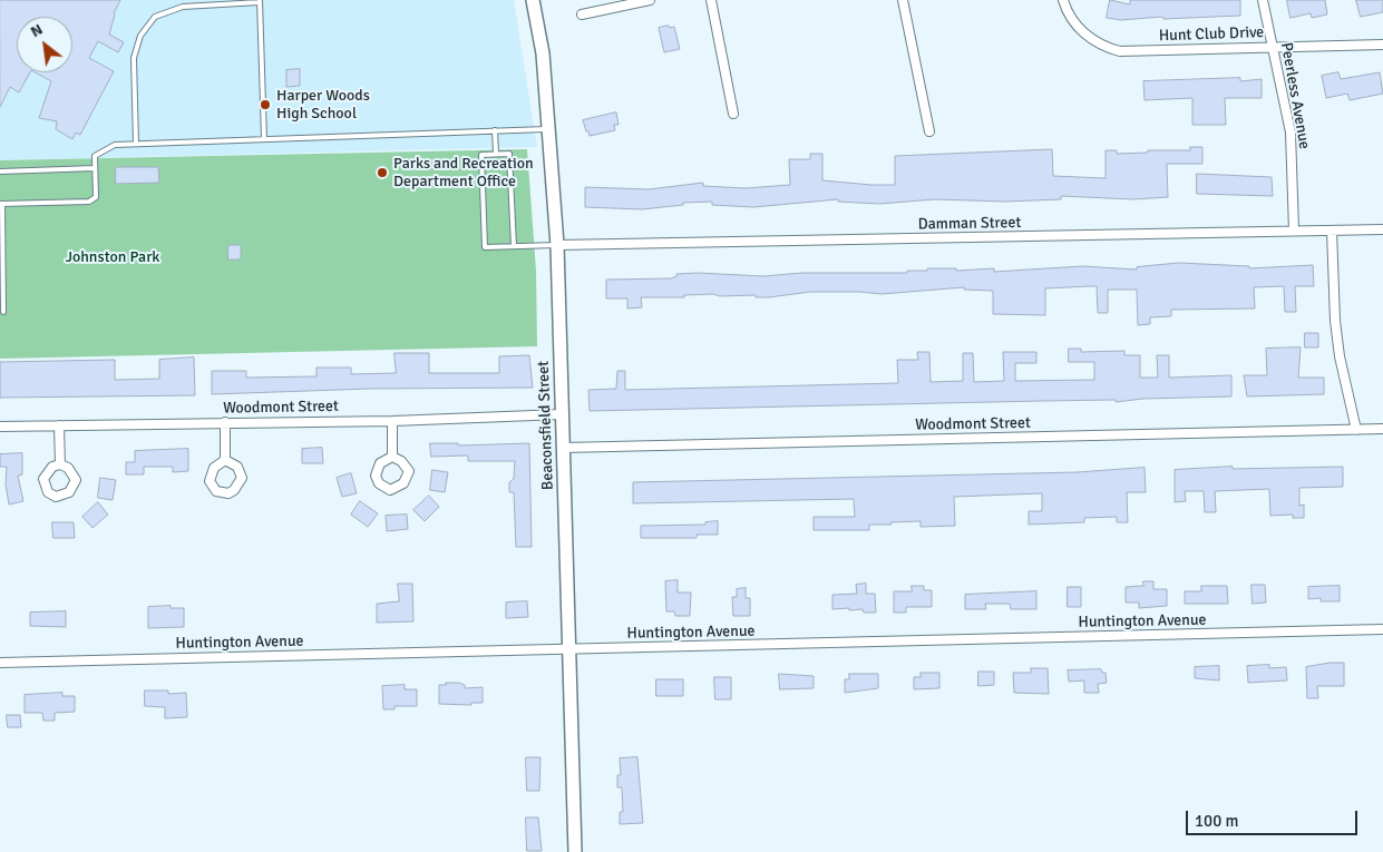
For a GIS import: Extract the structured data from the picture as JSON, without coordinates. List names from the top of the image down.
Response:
{
  "streets": {
    "street": [
      "Hunt Club Drive",
      "Peerless Avenue",
      "Damman Street",
      "Woodmont Street",
      "Beaconsfield Street",
      "Huntington Avenue"
    ]
  },
  "crossings": [
    ["Hunt Club Drive", "Peerless Avenue"],
    ["Peerless Avenue", "Damman Street"],
    ["Damman Street", "Beaconsfield Street"],
    ["Woodmont Street", "Beaconsfield Street"],
    ["Beaconsfield Street", "Huntington Avenue"]
  ],
  "parks": ["Johnston Park"],
  "places": ["Harper Woods High School", "Parks and Recreation Department Office"],
  "scale_bar": "100 m",
  "north": "top left"
}
